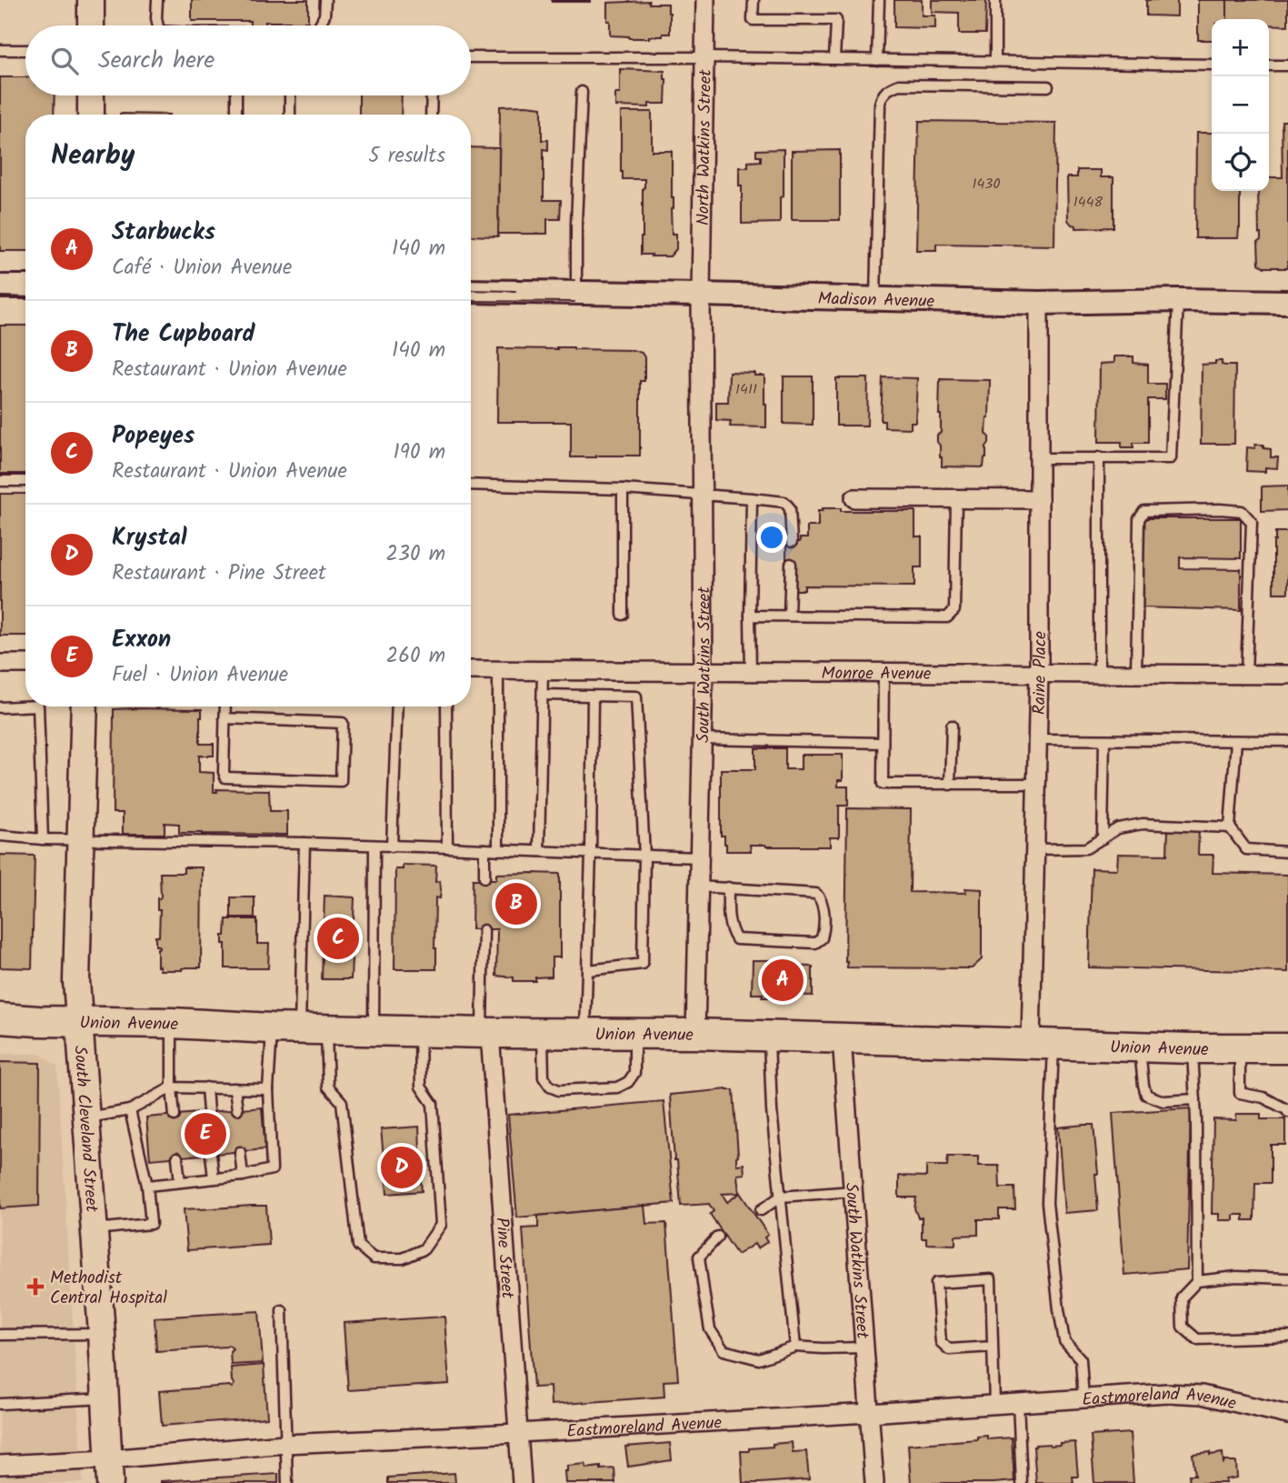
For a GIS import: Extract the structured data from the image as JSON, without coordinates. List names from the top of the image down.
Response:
{
  "streets": {
    "main road": ["Union Avenue", "South Cleveland Street"],
    "street": [
      "North Watkins Street",
      "Madison Avenue",
      "South Watkins Street",
      "Monroe Avenue",
      "Raine Place",
      "Pine Street",
      "Eastmoreland Avenue"
    ]
  },
  "crossings": [
    ["North Watkins Street", "Madison Avenue"],
    ["North Watkins Street", "South Watkins Street"],
    ["Madison Avenue", "South Watkins Street"],
    ["Madison Avenue", "Raine Place"],
    ["South Watkins Street", "Monroe Avenue"],
    ["South Watkins Street", "Union Avenue"],
    ["South Watkins Street", "Eastmoreland Avenue"],
    ["Monroe Avenue", "Raine Place"],
    ["Raine Place", "Union Avenue"],
    ["Union Avenue", "South Cleveland Street"],
    ["Union Avenue", "Pine Street"],
    ["South Cleveland Street", "Eastmoreland Avenue"],
    ["Pine Street", "Eastmoreland Avenue"]
  ],
  "places": {
    "health": ["Methodist Central Hospital"]
  },
  "house_numbers": ["1430", "1448", "1411"],
  "page": {
    "map_buttons": ["+", "−"],
    "search": "Search here",
    "heading": ["Nearby", "5 results"],
    "list": [
      {
        "mark": "A",
        "name": "Starbucks",
        "note": "Café · Union Avenue",
        "value": "140 m"
      },
      {
        "mark": "B",
        "name": "The Cupboard",
        "note": "Restaurant · Union Avenue",
        "value": "140 m"
      },
      {
        "mark": "C",
        "name": "Popeyes",
        "note": "Restaurant · Union Avenue",
        "value": "190 m"
      },
      {
        "mark": "D",
        "name": "Krystal",
        "note": "Restaurant · Pine Street",
        "value": "230 m"
      },
      {
        "mark": "E",
        "name": "Exxon",
        "note": "Fuel · Union Avenue",
        "value": "260 m"
      }
    ],
    "pins": [
      "B",
      "C",
      "A",
      "E",
      "D"
    ]
  }
}
